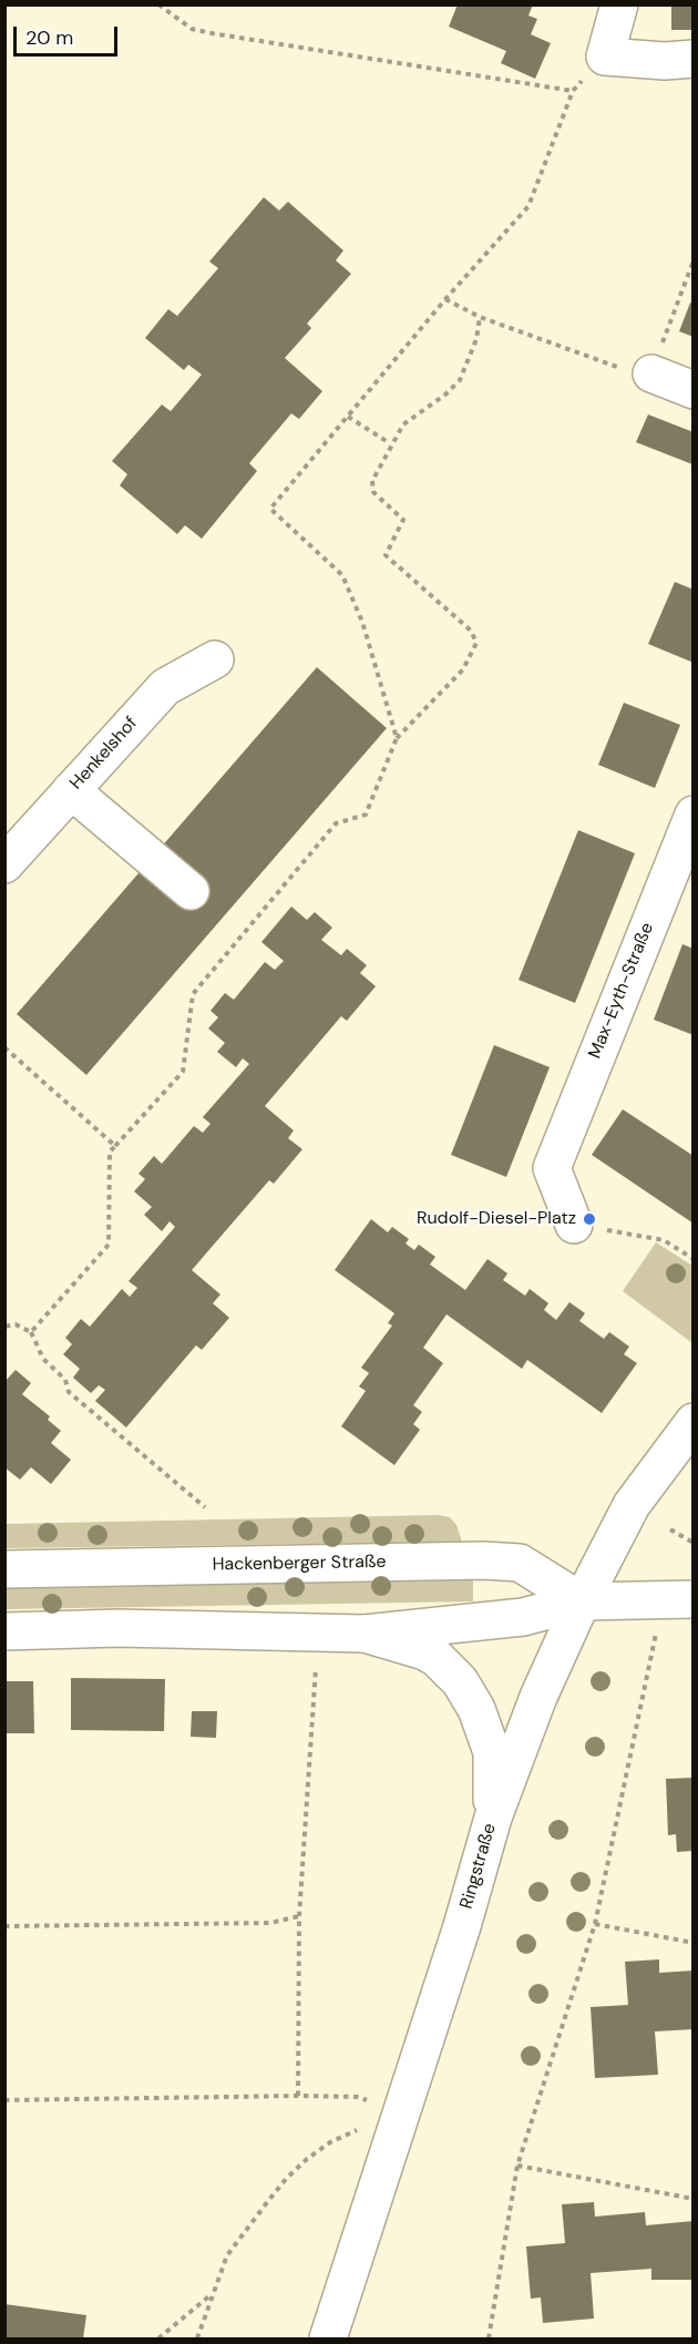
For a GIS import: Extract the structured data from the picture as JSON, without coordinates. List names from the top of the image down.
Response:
{
  "streets": {
    "street": [
      "Henkelshof",
      "Max-Eyth-Straße",
      "Hackenberger Straße",
      "Ringstraße"
    ]
  },
  "crossings": [
    ["Hackenberger Straße", "Ringstraße"]
  ],
  "places": ["Rudolf-Diesel-Platz"],
  "scale_bar": "20 m"
}
